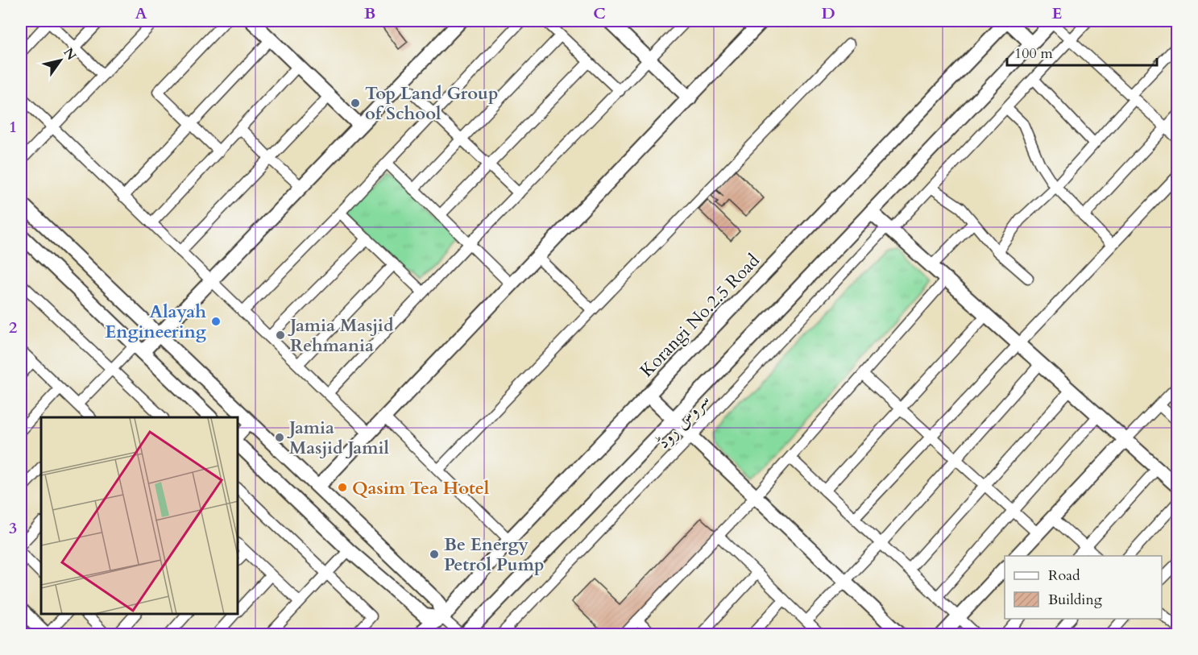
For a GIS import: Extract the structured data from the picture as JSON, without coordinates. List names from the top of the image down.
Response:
{
  "streets": {
    "street": ["Korangi No.2.5 Road", "سروس روڈ"]
  },
  "places": [
    "Top Land Group of School",
    "Alayah Engineering",
    "Jamia Masjid Rehmania",
    "Jamia Masjid Jamil",
    "Qasim Tea Hotel",
    "Be Energy Petrol Pump"
  ],
  "legend": ["Road", "Building"],
  "scale_bar": "100 m",
  "north": "top right",
  "grid": {
    "columns": [
      "A",
      "B",
      "C",
      "D",
      "E"
    ],
    "rows": ["1", "2", "3"]
  }
}
